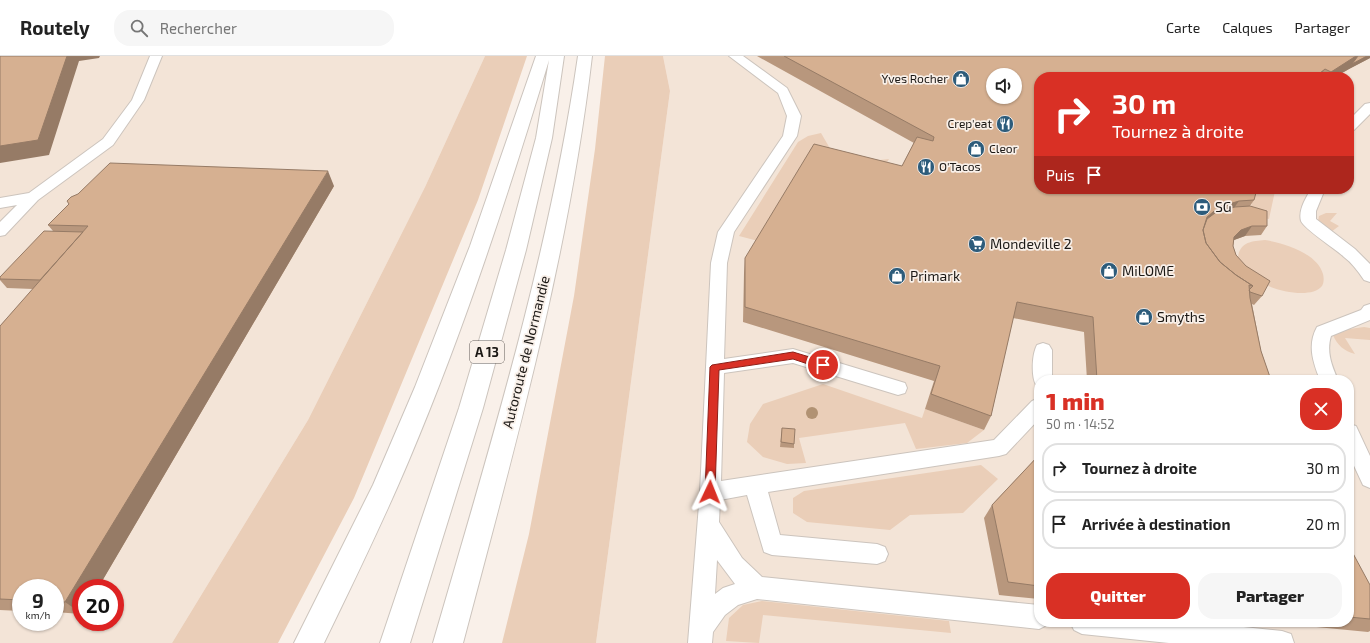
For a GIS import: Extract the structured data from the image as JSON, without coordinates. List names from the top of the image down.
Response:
{
  "streets": {
    "highway": ["A 13", "Autoroute de Normandie"]
  },
  "places": {
    "shop": [
      "Yves Rocher",
      "Cleor",
      "MiLOME",
      "Primark",
      "Smyths"
    ],
    "restaurant": ["Crep'eat", "O'Tacos"],
    "bank": ["SG"],
    "supermarket": ["Mondeville 2"]
  },
  "page": {
    "header": "Routely",
    "search": "Rechercher",
    "nav": ["Carte", "Calques", "Partager"],
    "turn": ["30 m", "Tournez à droite"],
    "then": "Puis",
    "heading": ["1 min", "50 m · 14:52"],
    "list": [
      {
        "name": "Tournez à droite",
        "value": "30 m"
      },
      {
        "name": "Arrivée à destination",
        "value": "20 m"
      }
    ],
    "buttons": ["Quitter", "Partager"],
    "speed": "9 km/h",
    "limit": "20"
  }
}
